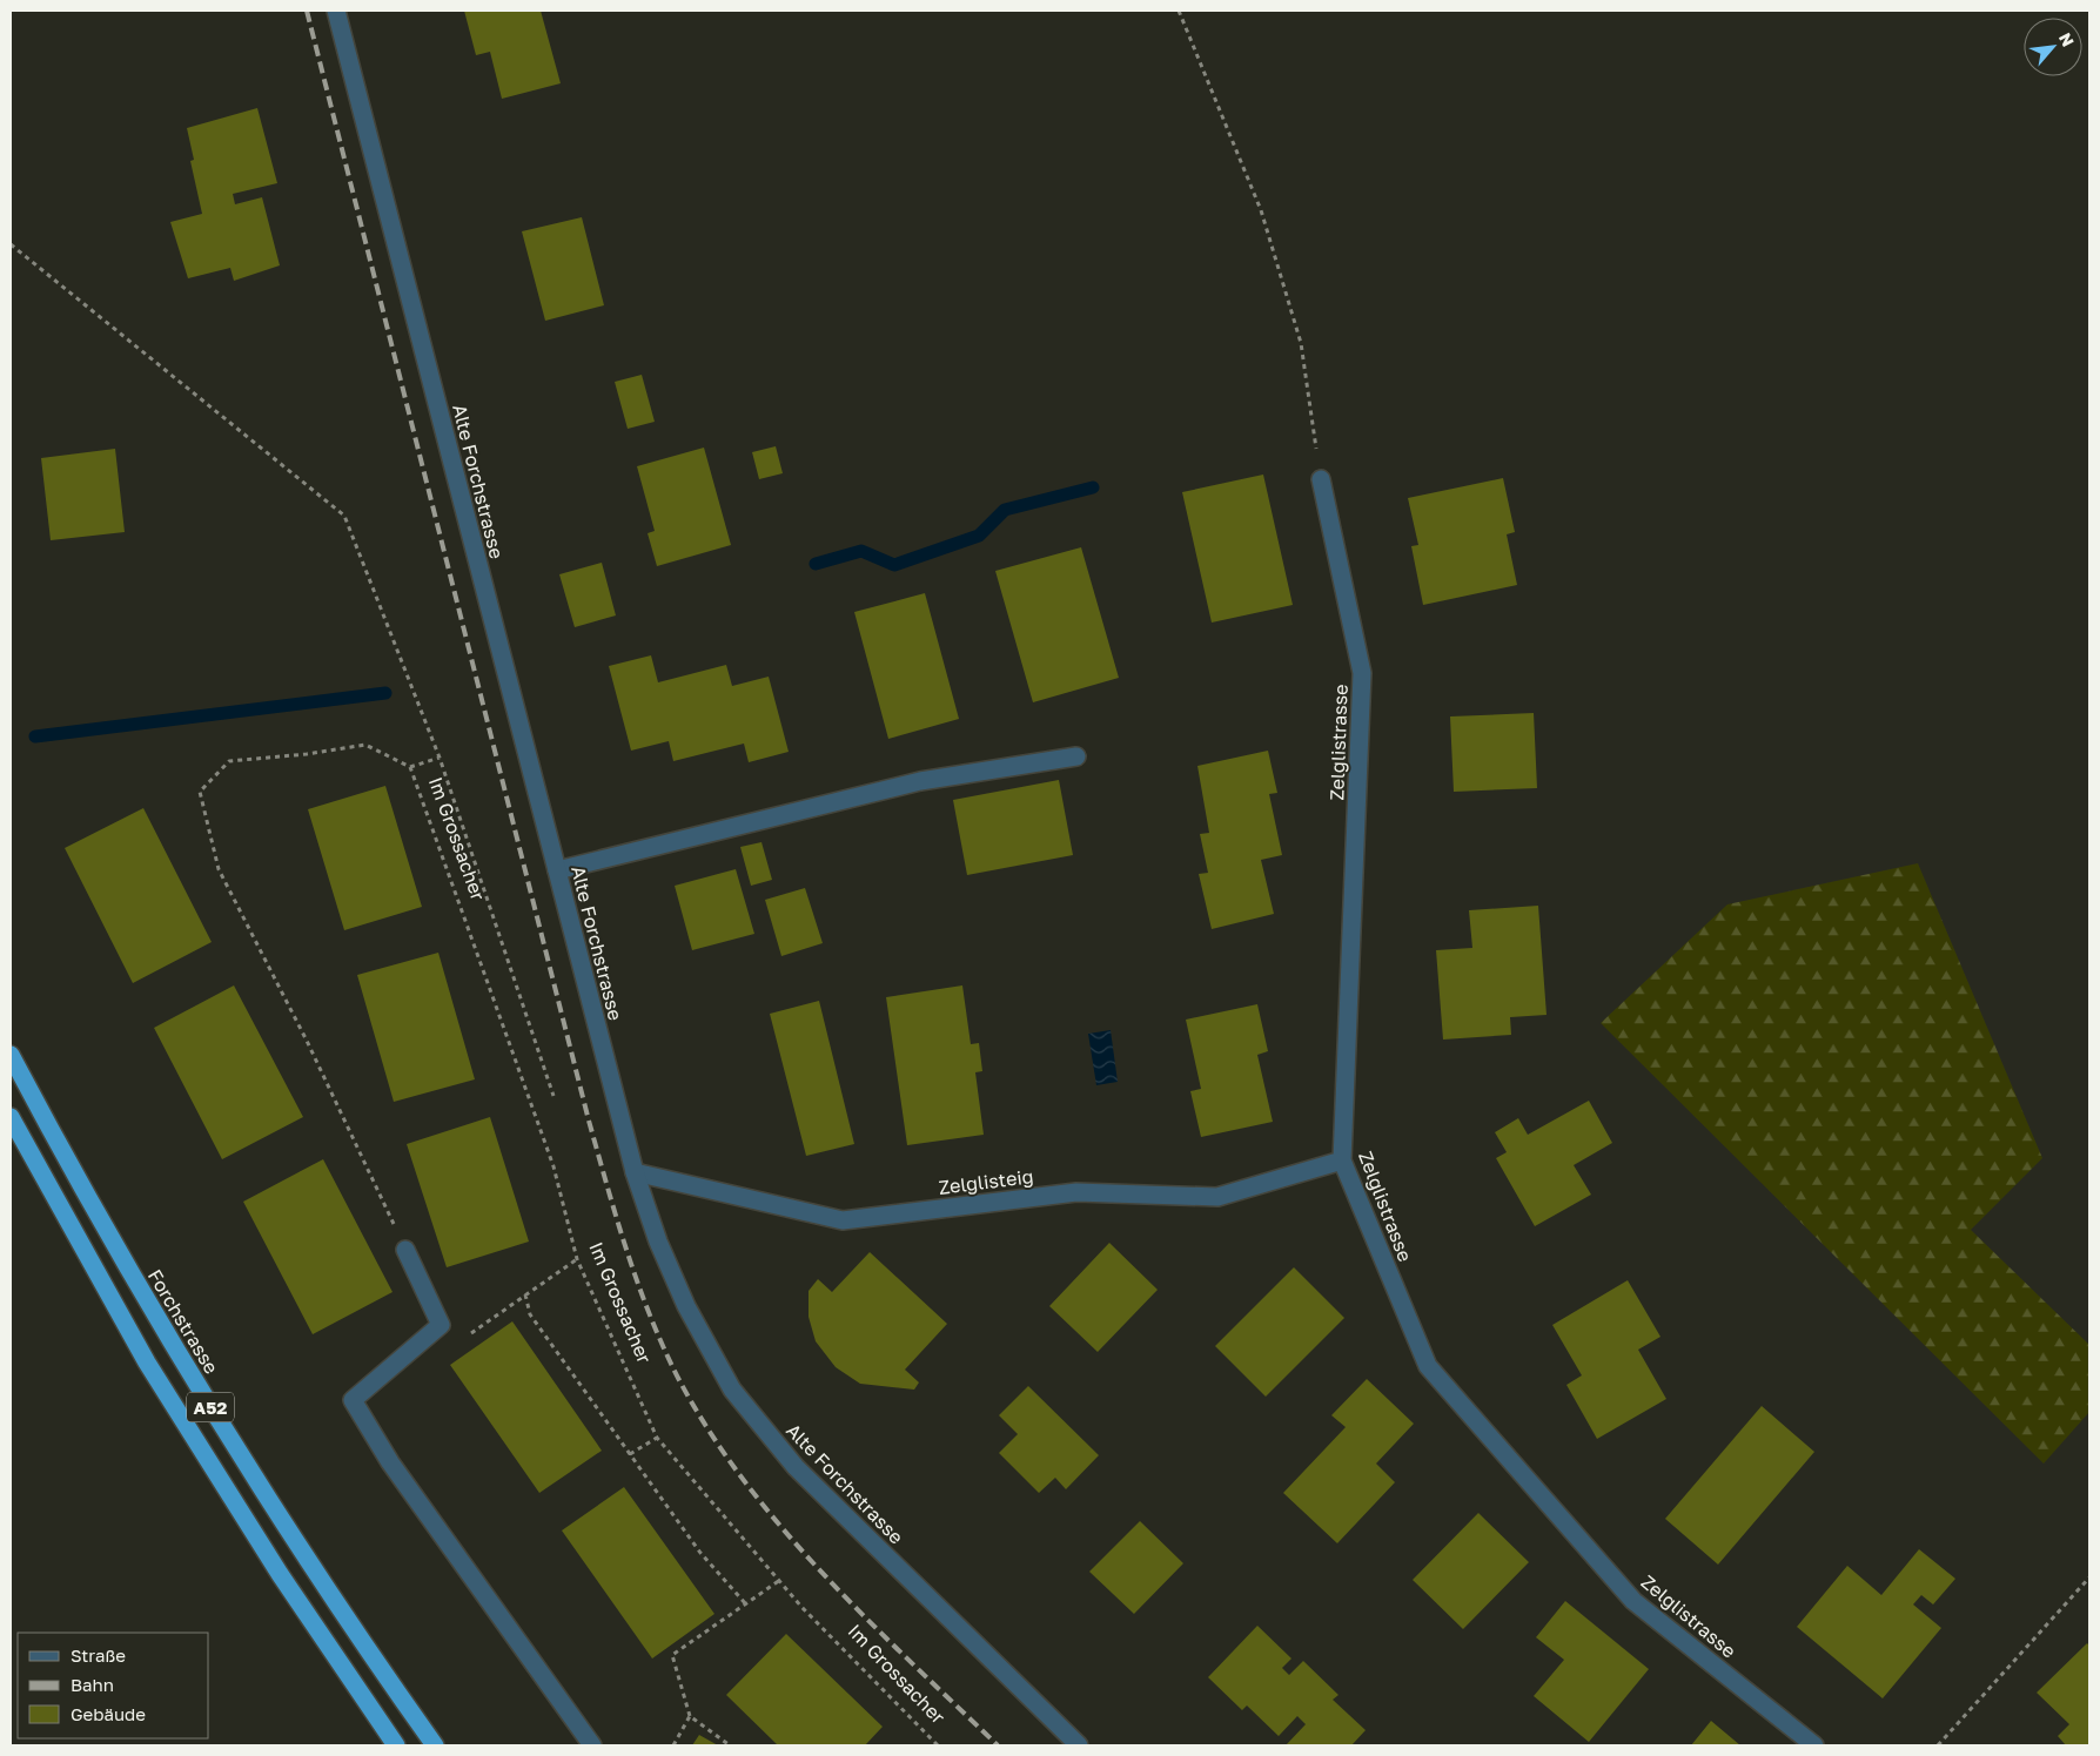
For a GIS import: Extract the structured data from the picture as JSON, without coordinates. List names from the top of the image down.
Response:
{
  "streets": {
    "highway": ["Forchstrasse", "A52"],
    "street": ["Alte Forchstrasse", "Zelglistrasse", "Zelglisteig"],
    "path": ["Im Grossacher"]
  },
  "crossings": [
    ["Alte Forchstrasse", "Zelglisteig"],
    ["Zelglistrasse", "Zelglisteig"]
  ],
  "legend": ["Straße", "Bahn", "Gebäude"],
  "north": "top right"
}
